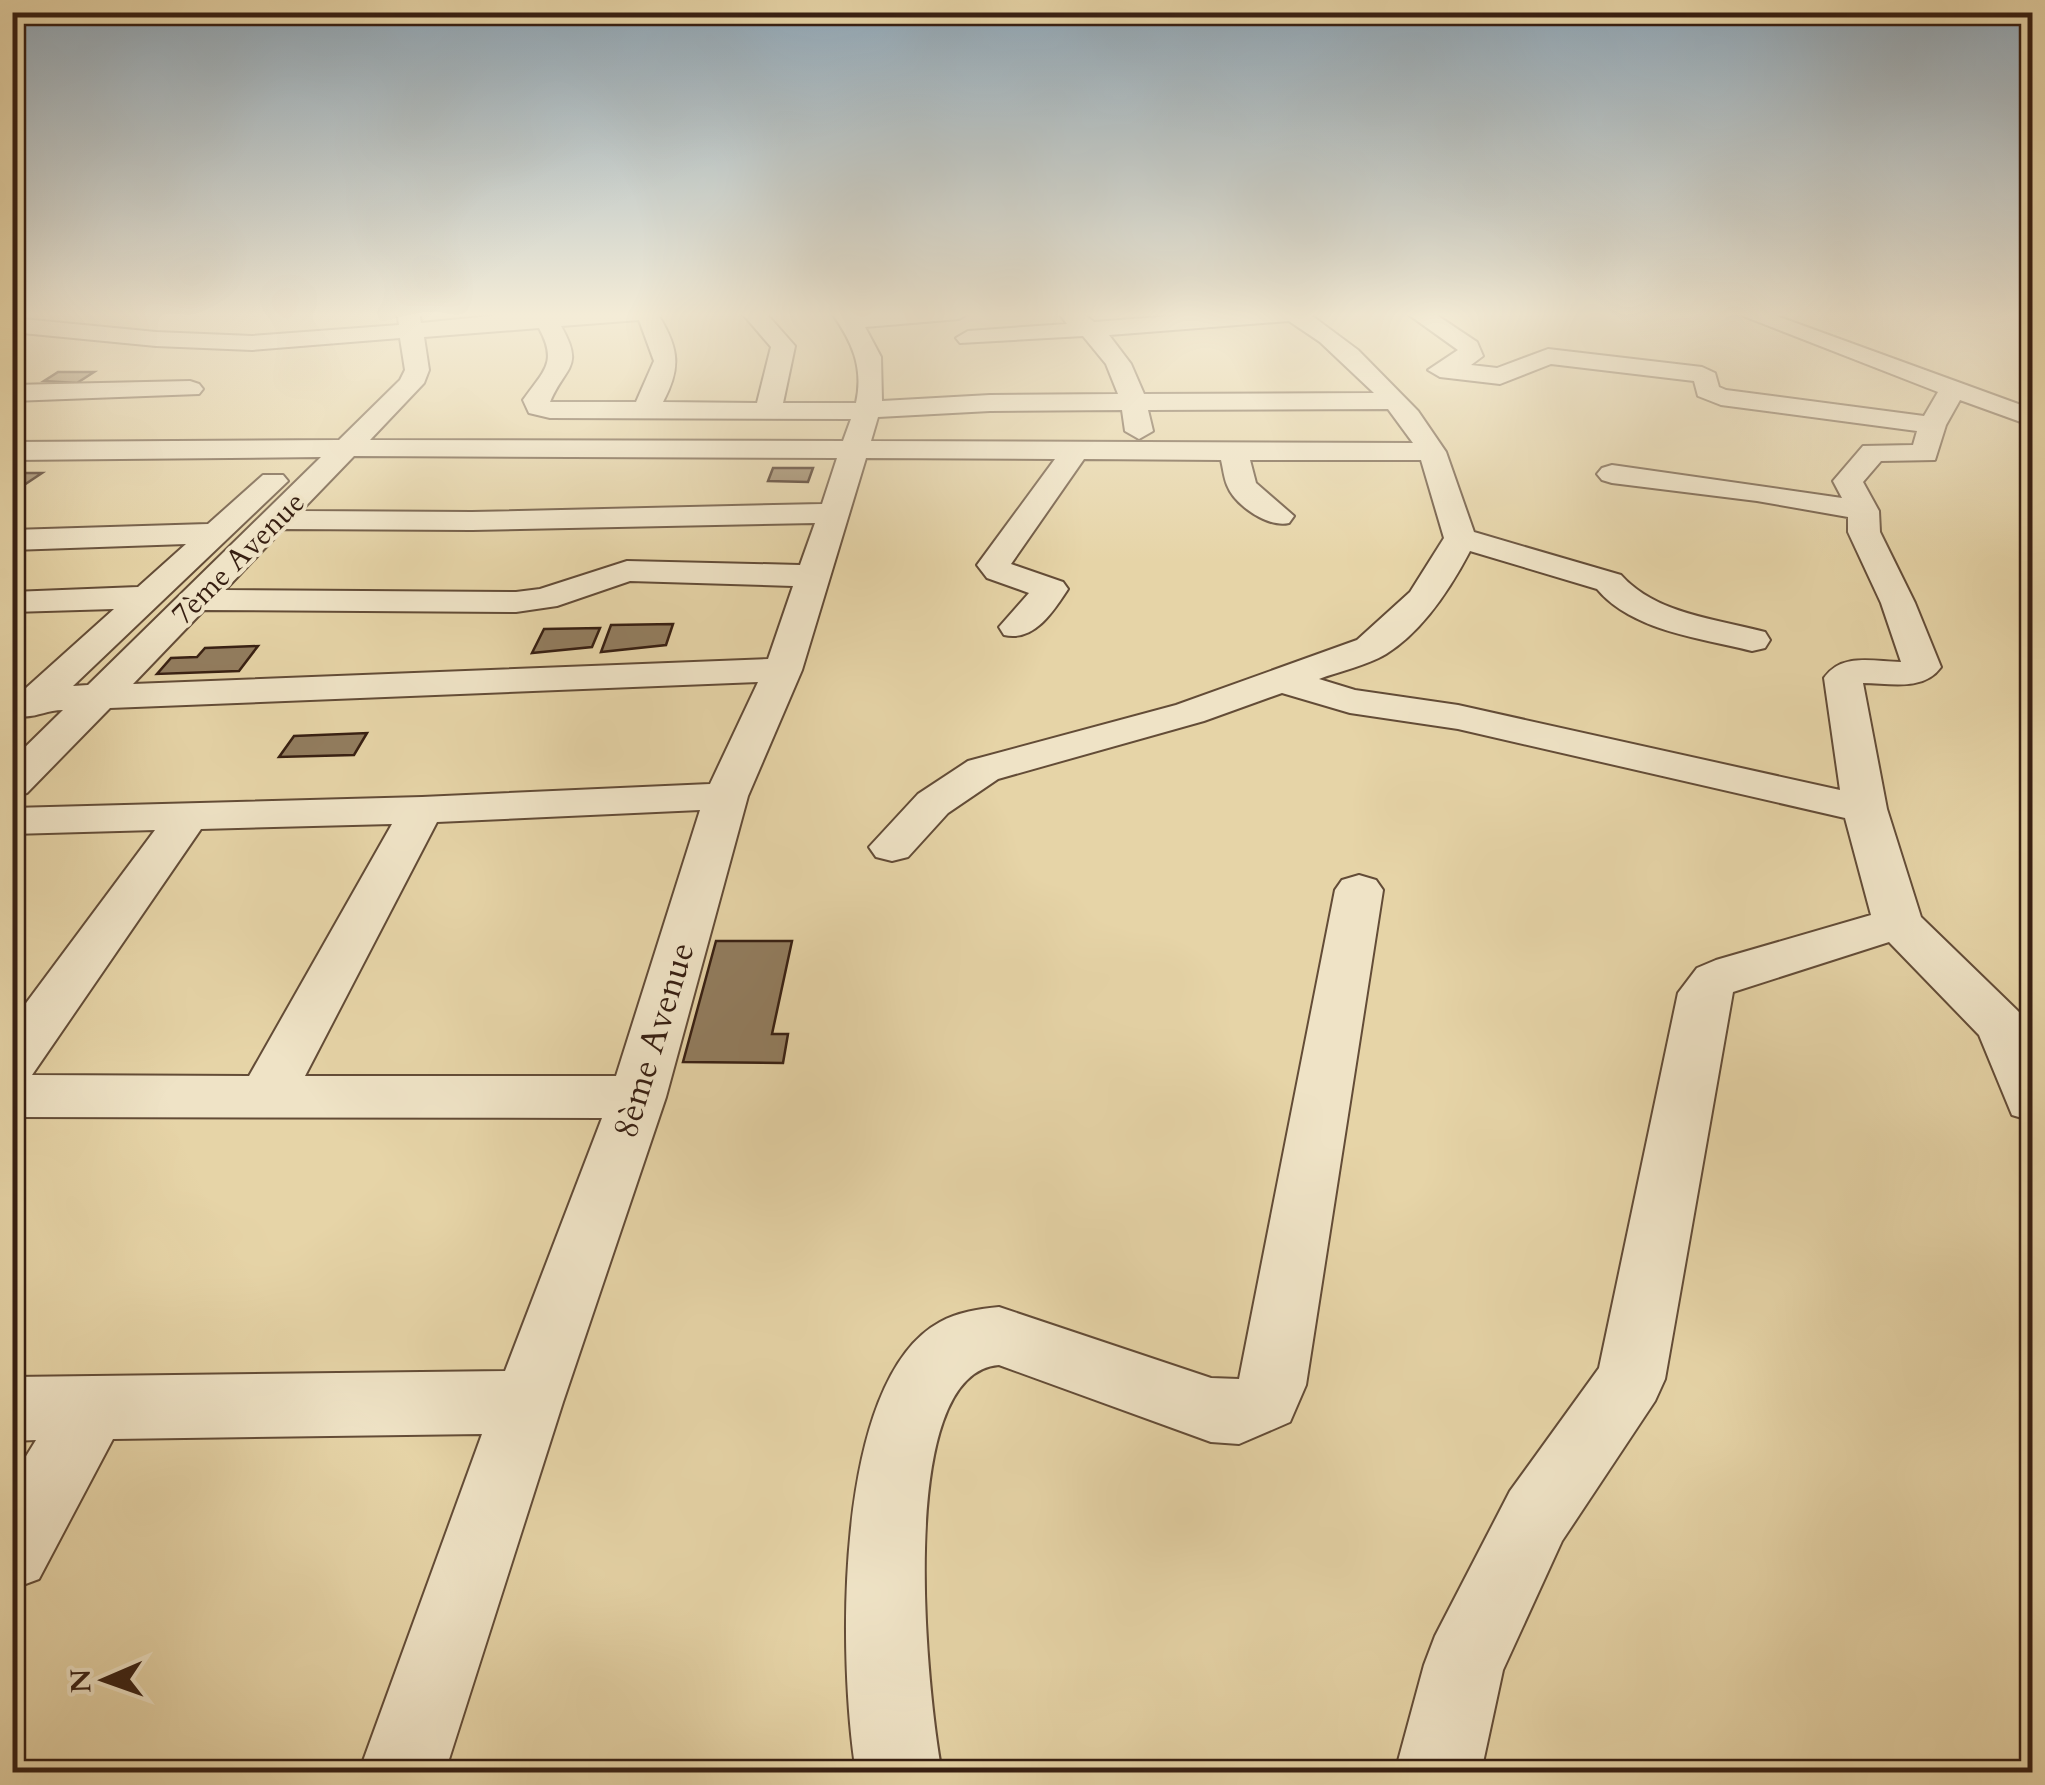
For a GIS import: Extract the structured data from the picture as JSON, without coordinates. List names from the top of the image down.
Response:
{
  "streets": {
    "street": ["7ème Avenue", "8ème Avenue"]
  },
  "north": "left"
}
